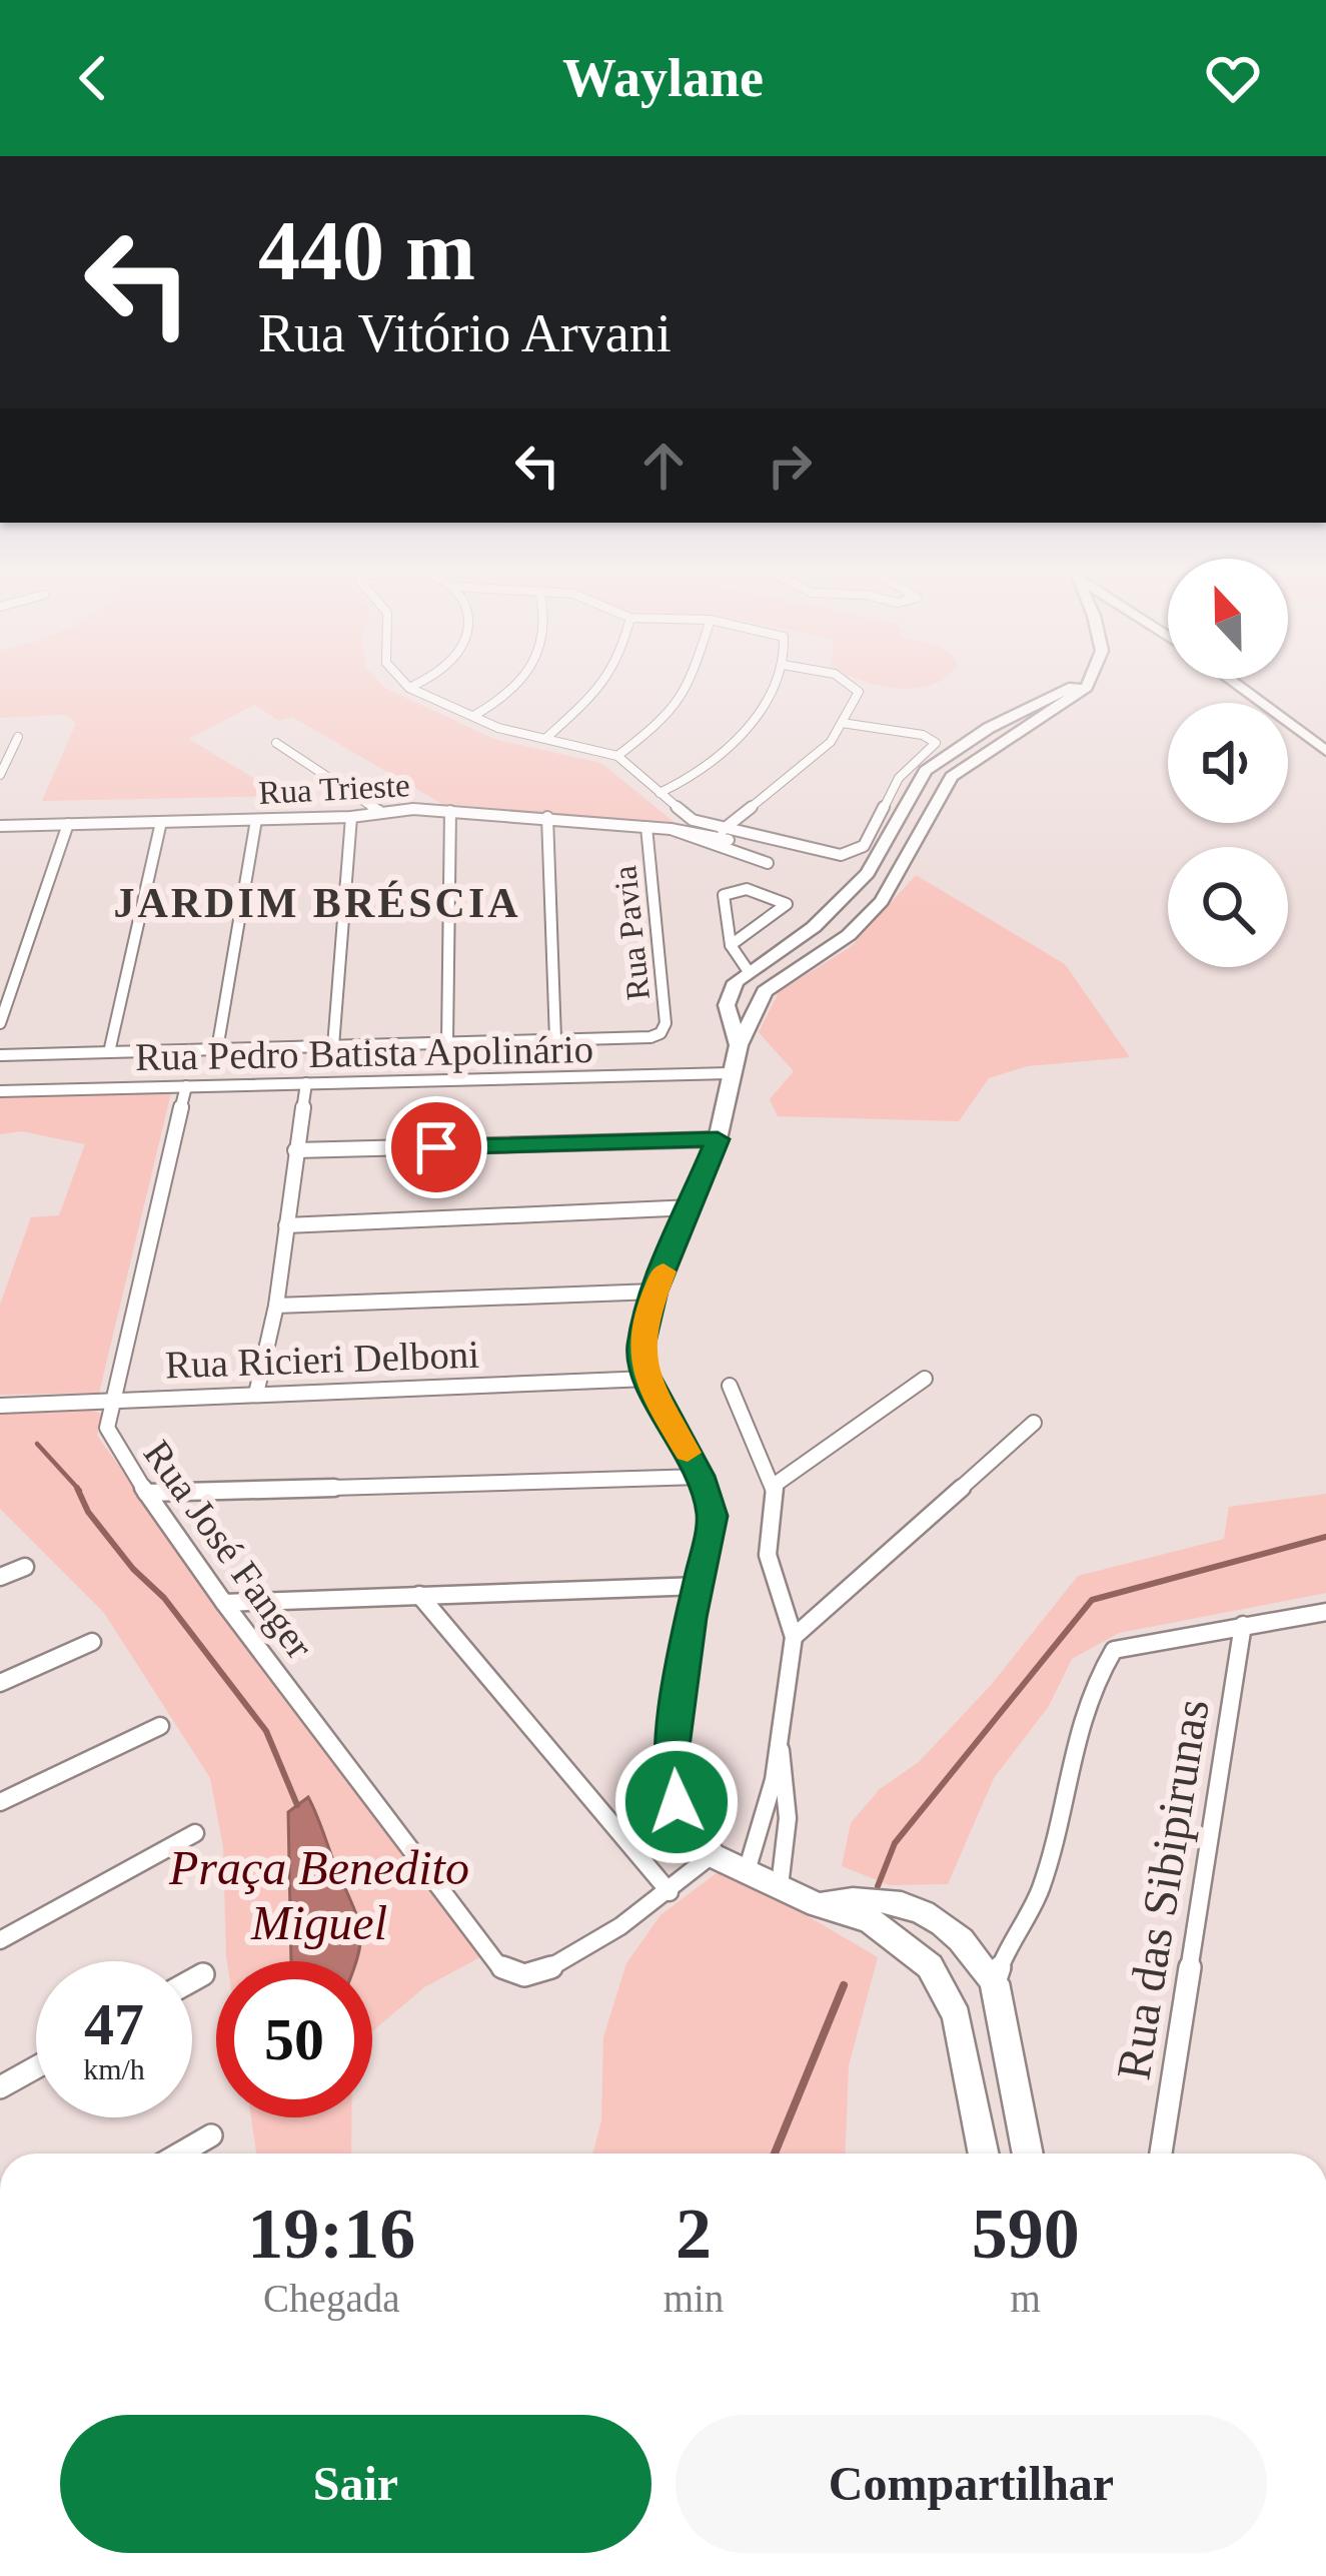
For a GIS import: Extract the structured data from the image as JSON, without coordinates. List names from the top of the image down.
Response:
{
  "streets": {
    "street": [
      "Rua Trieste",
      "Rua Pavia",
      "Rua Pedro Batista Apolinário",
      "Rua Ricieri Delboni",
      "Rua José Fanger",
      "Rua das Sibipirunas"
    ]
  },
  "crossings": [
    ["Rua Trieste", "Rua Pavia"],
    ["Rua Pedro Batista Apolinário", "Rua José Fanger"],
    ["Rua Ricieri Delboni", "Rua José Fanger"]
  ],
  "districts": ["JARDIM BRÉSCIA"],
  "parks": ["Praça Benedito Miguel"],
  "north": "top",
  "page": {
    "header": "Waylane",
    "turn": ["440 m", "Rua Vitório Arvani"],
    "speed": "47 km/h",
    "limit": "50",
    "eta": [
      "19:16",
      "Chegada",
      "2",
      "min",
      "590",
      "m"
    ],
    "buttons": ["Sair", "Compartilhar"]
  }
}
